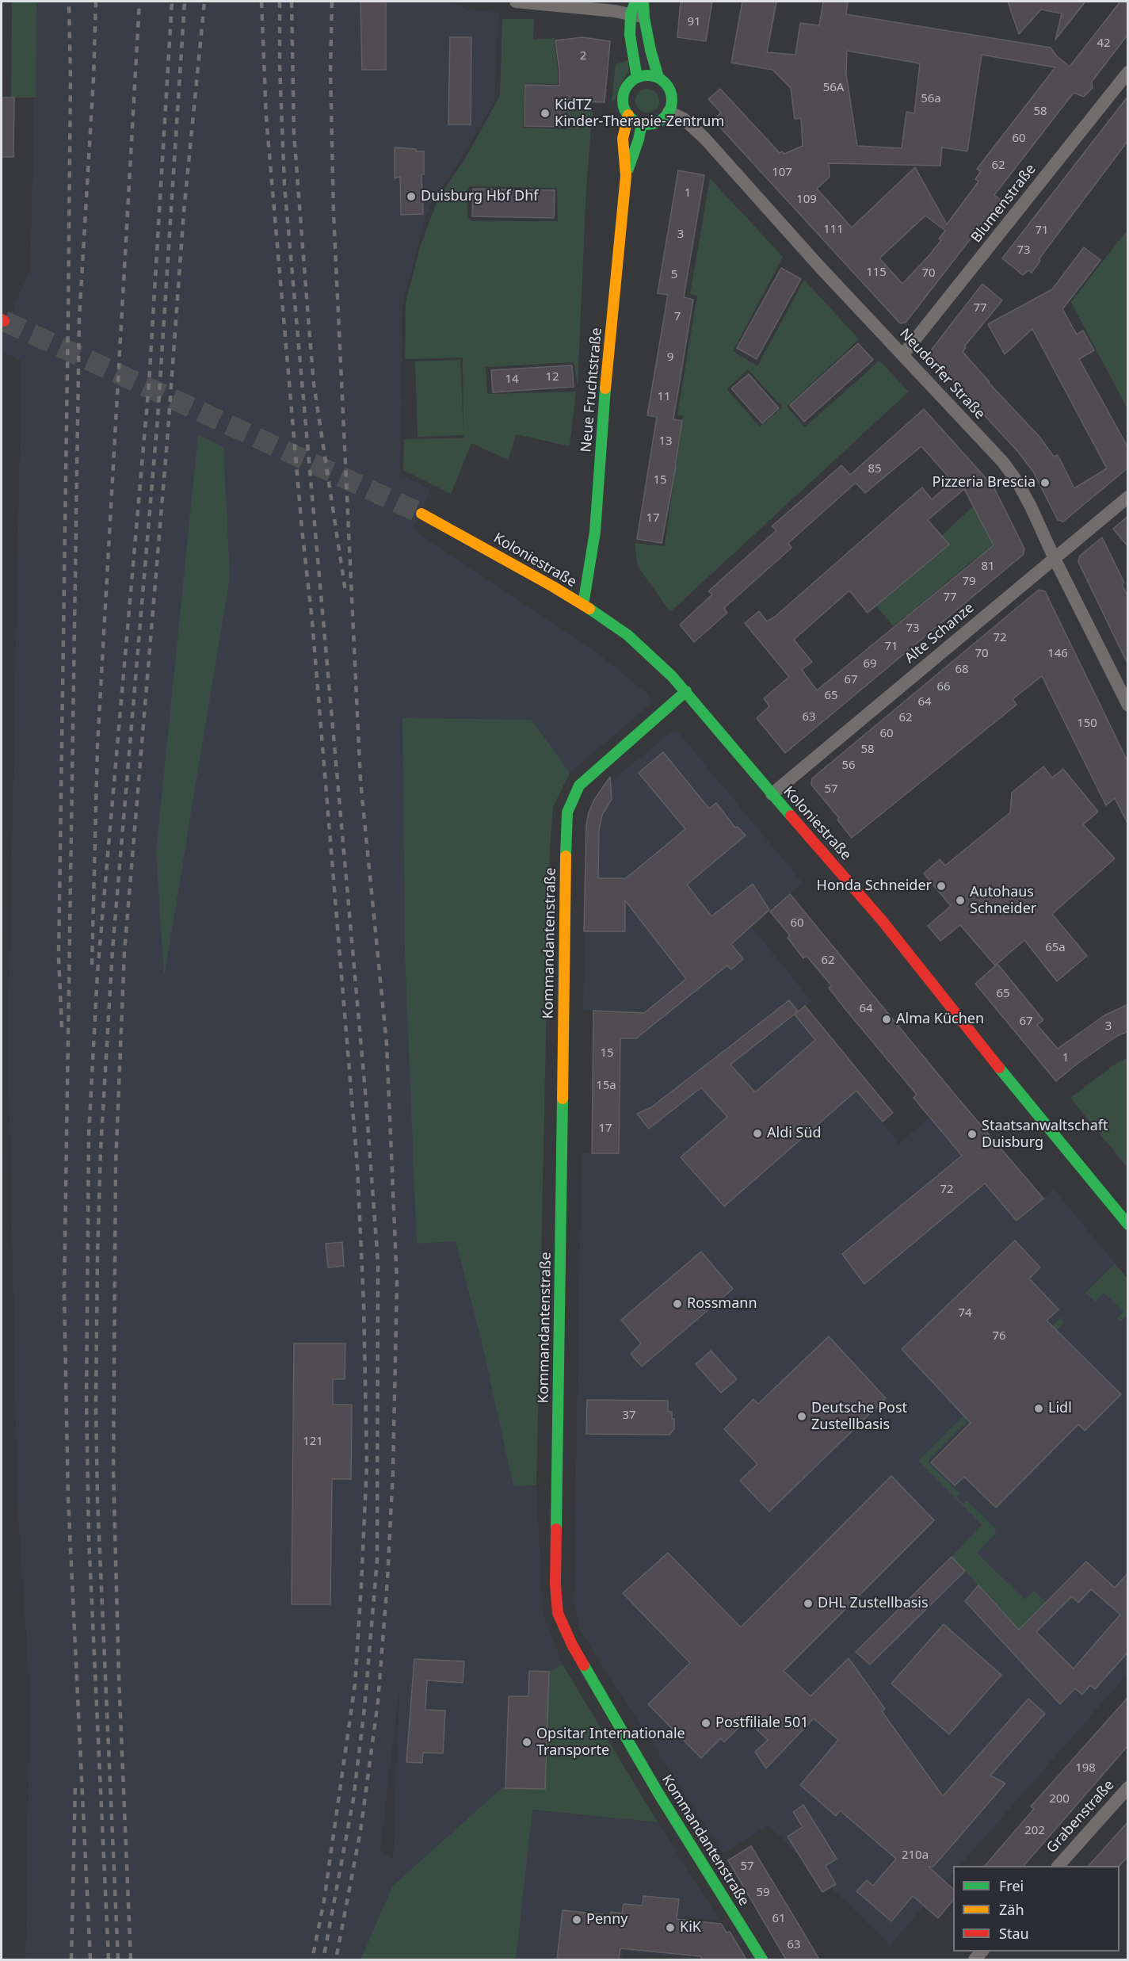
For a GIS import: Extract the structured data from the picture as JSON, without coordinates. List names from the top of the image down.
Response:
{
  "streets": {
    "street": [
      "Blumenstraße",
      "Neudorfer Straße",
      "Neue Fruchtstraße",
      "Koloniestraße",
      "Alte Schanze",
      "Kommandantenstraße",
      "Grabenstraße"
    ]
  },
  "crossings": [
    ["Blumenstraße", "Neudorfer Straße"],
    ["Neudorfer Straße", "Neue Fruchtstraße"],
    ["Neudorfer Straße", "Alte Schanze"],
    ["Neue Fruchtstraße", "Koloniestraße"],
    ["Koloniestraße", "Alte Schanze"],
    ["Koloniestraße", "Kommandantenstraße"]
  ],
  "places": [
    "KidTZ Kinder-Therapie-Zentrum",
    "Duisburg Hbf Dhf",
    "Pizzeria Brescia",
    "Honda Schneider",
    "Autohaus Schneider",
    "Alma Küchen",
    "Aldi Süd",
    "Staatsanwaltschaft Duisburg",
    "Rossmann",
    "Lidl",
    "Deutsche Post Zustellbasis",
    "DHL Zustellbasis",
    "Postfiliale 501",
    "Opsitar Internationale Transporte",
    "Penny",
    "KiK"
  ],
  "house_numbers": [
    "91",
    "42",
    "2",
    "56A",
    "56a",
    "58",
    "60",
    "62",
    "107",
    "1",
    "109",
    "111",
    "71",
    "3",
    "73",
    "115",
    "70",
    "5",
    "77",
    "7",
    "9",
    "12",
    "14",
    "11",
    "13",
    "85",
    "15",
    "17",
    "81",
    "79",
    "77",
    "73",
    "72",
    "71",
    "70",
    "146",
    "69",
    "68",
    "67",
    "66",
    "65",
    "64",
    "63",
    "62",
    "150",
    "60",
    "58",
    "56",
    "57",
    "60",
    "65a",
    "62",
    "65",
    "64",
    "67",
    "3",
    "15",
    "1",
    "15a",
    "17",
    "72",
    "74",
    "76",
    "37",
    "121",
    "198",
    "200",
    "202",
    "210a",
    "57",
    "59",
    "61",
    "63"
  ],
  "legend": ["Frei", "Zäh", "Stau"]
}
